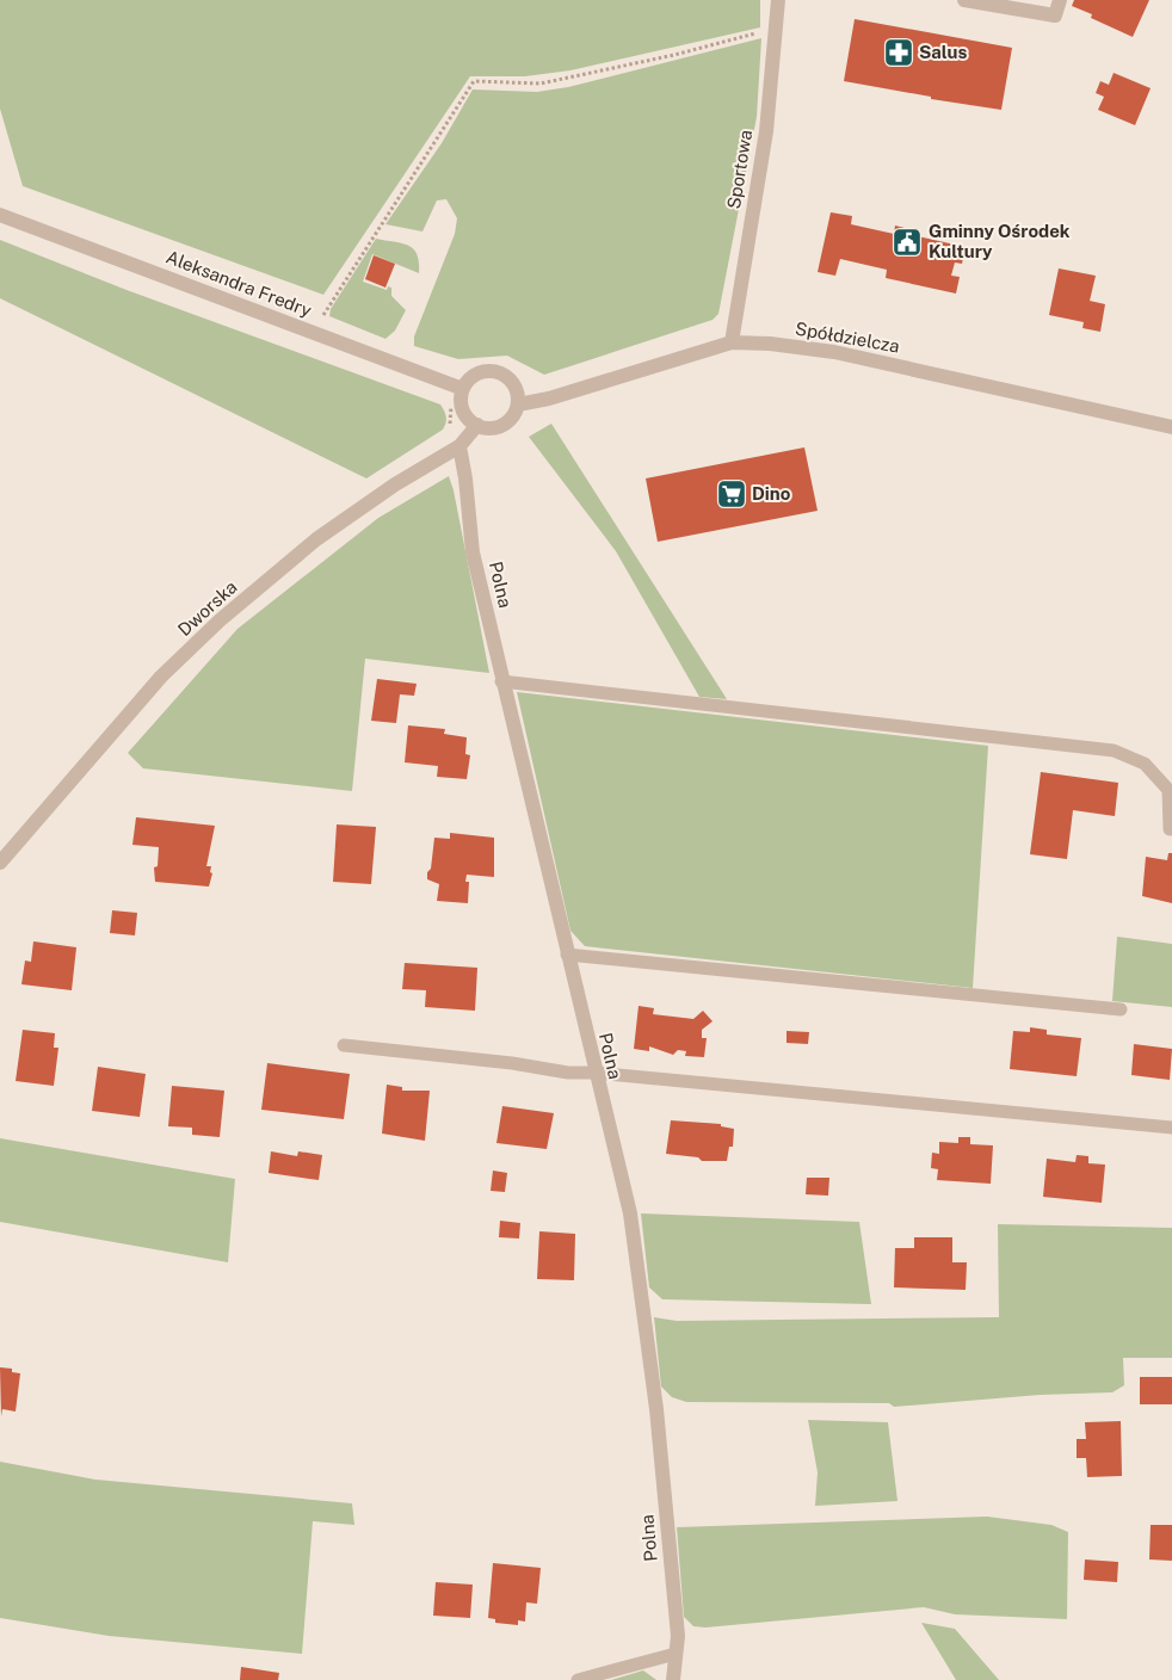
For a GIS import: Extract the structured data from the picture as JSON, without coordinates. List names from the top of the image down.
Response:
{
  "streets": {
    "street": [
      "Sportowa",
      "Aleksandra Fredry",
      "Spółdzielcza",
      "Polna",
      "Dworska"
    ]
  },
  "crossings": [
    ["Sportowa", "Spółdzielcza"],
    ["Aleksandra Fredry", "Spółdzielcza"],
    ["Aleksandra Fredry", "Dworska"],
    ["Spółdzielcza", "Dworska"],
    ["Polna", "Dworska"]
  ],
  "places": {
    "pharmacy": ["Salus"],
    "public building": ["Gminny Ośrodek Kultury"],
    "supermarket": ["Dino"]
  }
}
